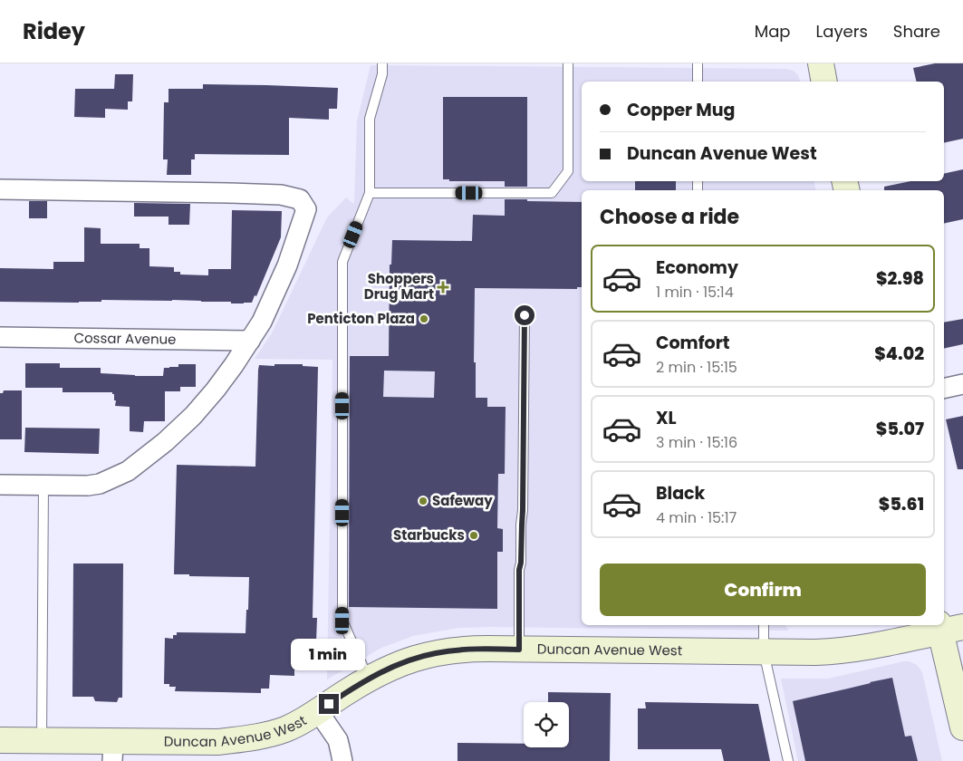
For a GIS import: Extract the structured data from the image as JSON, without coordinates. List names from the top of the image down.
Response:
{
  "streets": {
    "street": ["Cossar Avenue", "Duncan Avenue West"]
  },
  "places": {
    "health": ["Shoppers Drug Mart"],
    "other": ["Penticton Plaza", "Safeway", "Starbucks"]
  },
  "page": {
    "header": "Ridey",
    "nav": ["Map", "Layers", "Share"],
    "banner": ["Copper Mug", "Duncan Avenue West"],
    "heading": "Choose a ride",
    "list": [
      {
        "name": "Economy",
        "note": "1 min · 15:14",
        "value": "$2.98"
      },
      {
        "name": "Comfort",
        "note": "2 min · 15:15",
        "value": "$4.02"
      },
      {
        "name": "XL",
        "note": "3 min · 15:16",
        "value": "$5.07"
      },
      {
        "name": "Black",
        "note": "4 min · 15:17",
        "value": "$5.61"
      }
    ],
    "buttons": "Confirm",
    "bubble": "1 min"
  }
}
